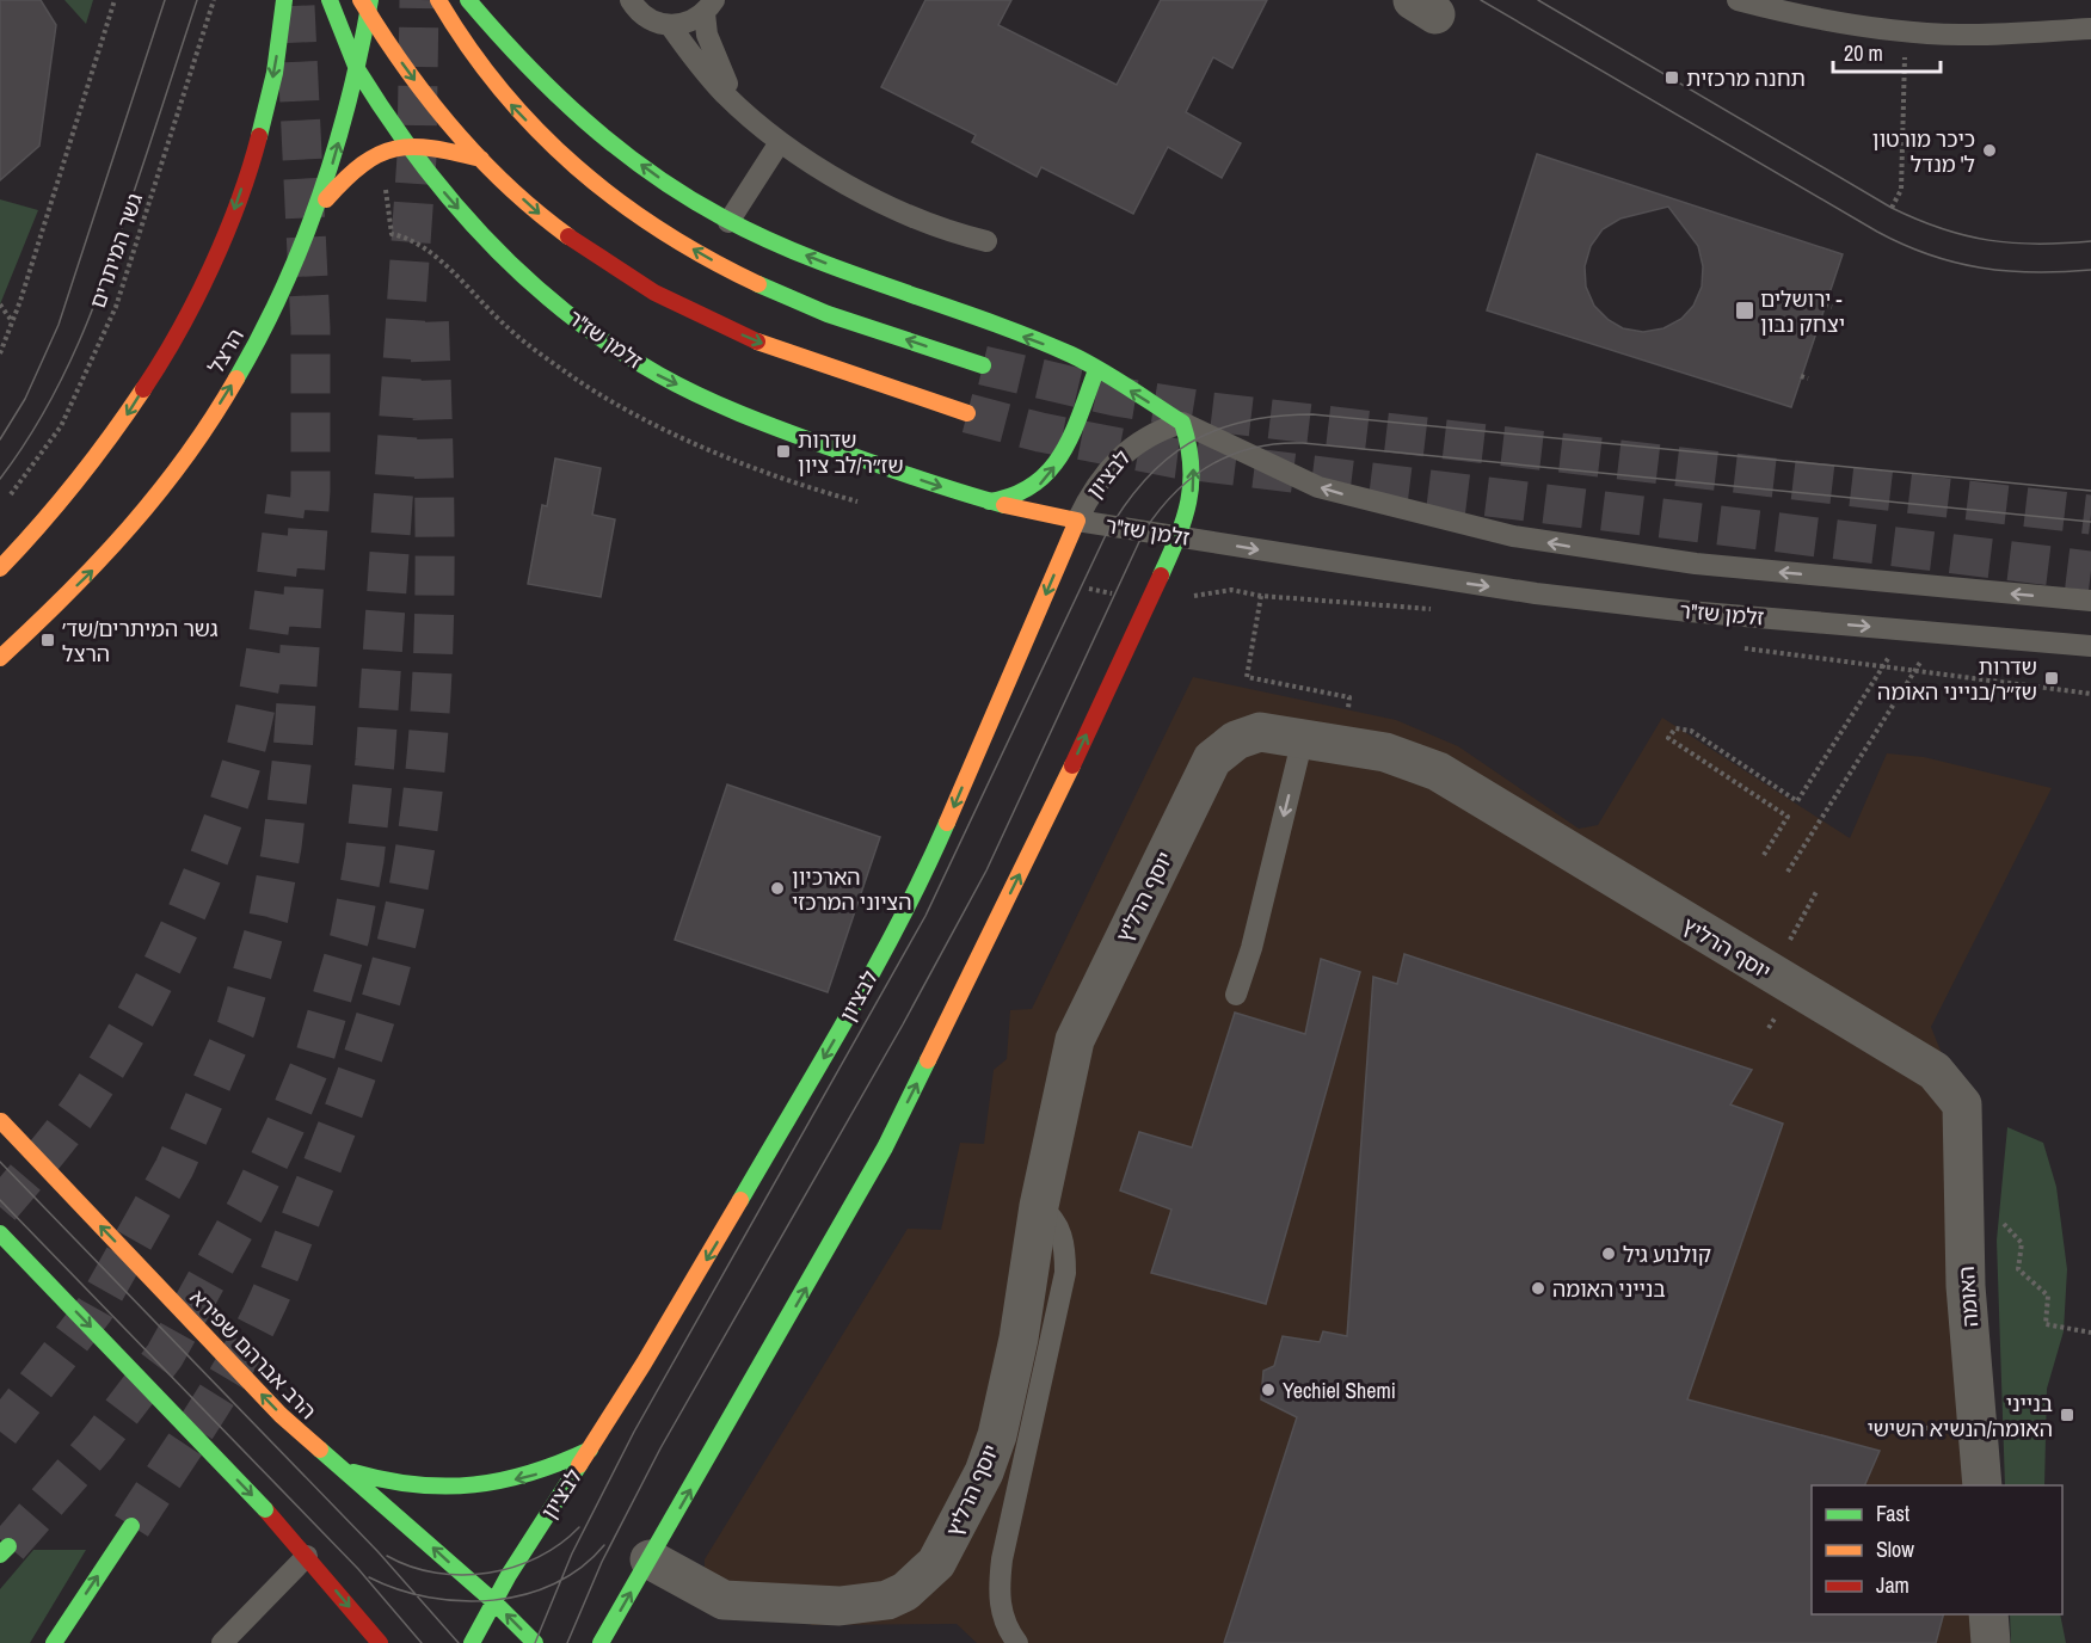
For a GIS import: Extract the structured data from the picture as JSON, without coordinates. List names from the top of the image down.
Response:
{
  "streets": {
    "main road": [
      "זלמן שז\"ר",
      "הרצל",
      "לבציון",
      "הרב אברהם שפירא"
    ],
    "street": ["יוסף הרליץ", "האומה"],
    "path": ["גשר המיתרים"]
  },
  "crossings": [
    ["זלמן שז\"ר", "הרצל"],
    ["זלמן שז\"ר", "לבציון"],
    ["לבציון", "הרב אברהם שפירא"],
    ["יוסף הרליץ", "האומה"]
  ],
  "one_way": ["לבציון"],
  "places": {
    "transit": [
      "תחנה מרכזית",
      "ירושלים - יצחק נבון",
      "שדרות שז״ר/לב ציון",
      "גשר המיתרים/שד׳ הרצל",
      "שדרות שז״ר/בנייני האומה",
      "בנייני האומה/הנשיא השישי"
    ],
    "other": [
      "כיכר מורטון ל' מנדל",
      "הארכיון הציוני המרכזי",
      "קולנוע גיל",
      "בנייני האומה",
      "Yechiel Shemi"
    ]
  },
  "legend": ["Fast", "Slow", "Jam"],
  "scale_bar": "20 m"
}
